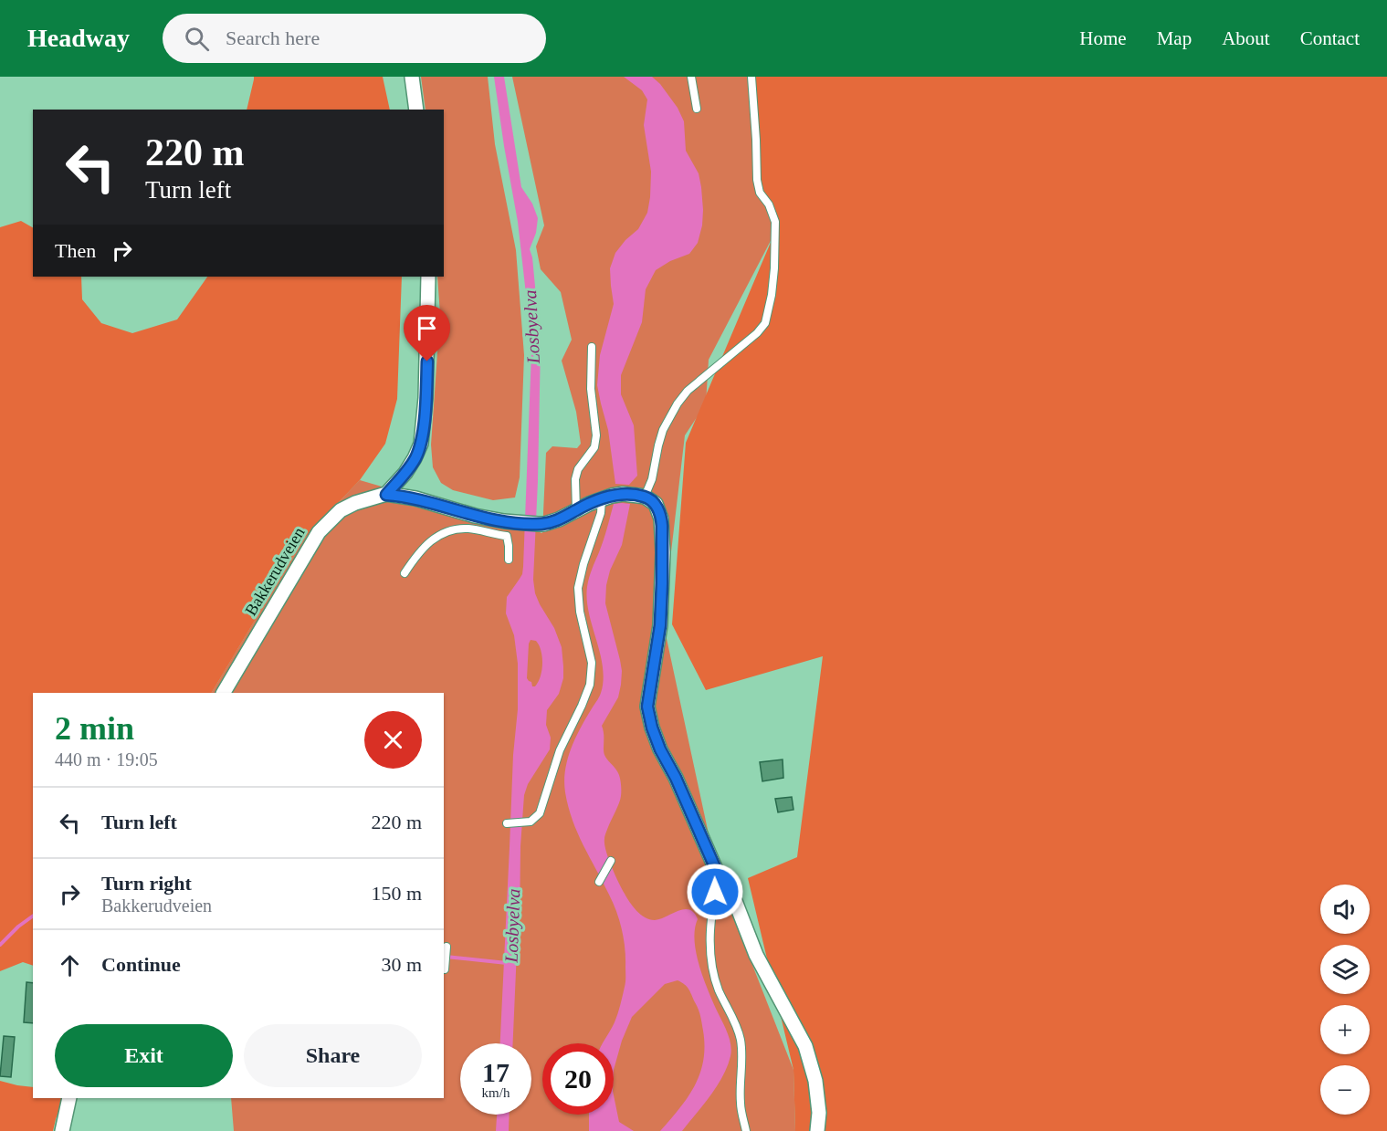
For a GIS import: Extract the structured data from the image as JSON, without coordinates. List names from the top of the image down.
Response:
{
  "streets": {
    "street": ["Bakkerudveien"]
  },
  "water": ["Losbyelva"],
  "page": {
    "header": "Headway",
    "search": "Search here",
    "nav": [
      "Home",
      "Map",
      "About",
      "Contact"
    ],
    "turn": ["220 m", "Turn left"],
    "then": "Then",
    "heading": ["2 min", "440 m · 19:05"],
    "list": [
      {
        "name": "Turn left",
        "value": "220 m"
      },
      {
        "name": "Turn right",
        "note": "Bakkerudveien",
        "value": "150 m"
      },
      {
        "name": "Continue",
        "value": "30 m"
      }
    ],
    "map_buttons": ["+", "−"],
    "buttons": ["Exit", "Share"],
    "speed": "17 km/h",
    "limit": "20"
  }
}
